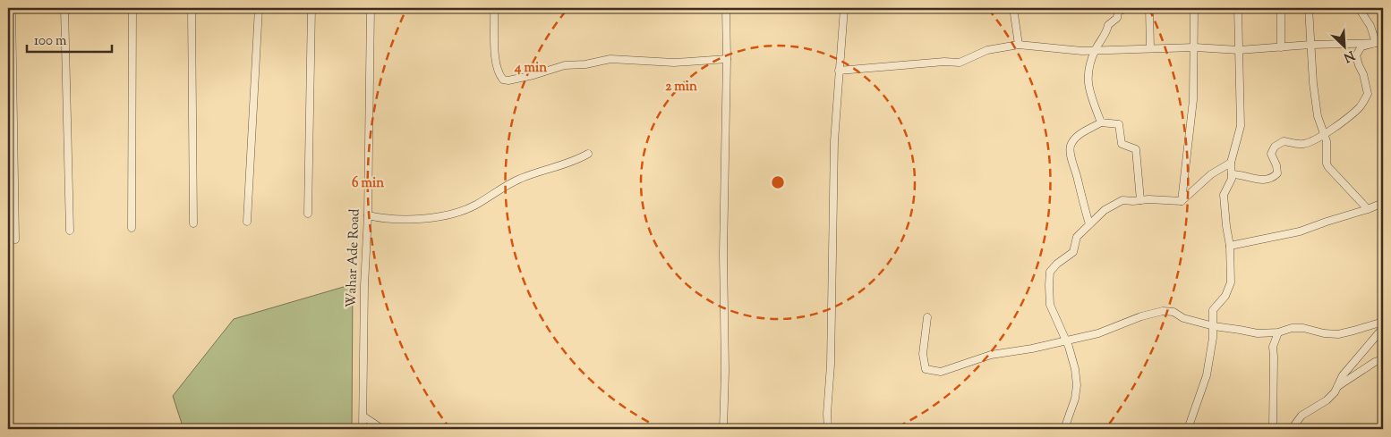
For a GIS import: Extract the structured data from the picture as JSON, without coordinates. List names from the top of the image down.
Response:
{
  "streets": {
    "street": ["Wahar Ade Road"]
  },
  "scale_bar": "100 m",
  "north": "bottom right",
  "rings": ["4 min", "2 min", "6 min"]
}
